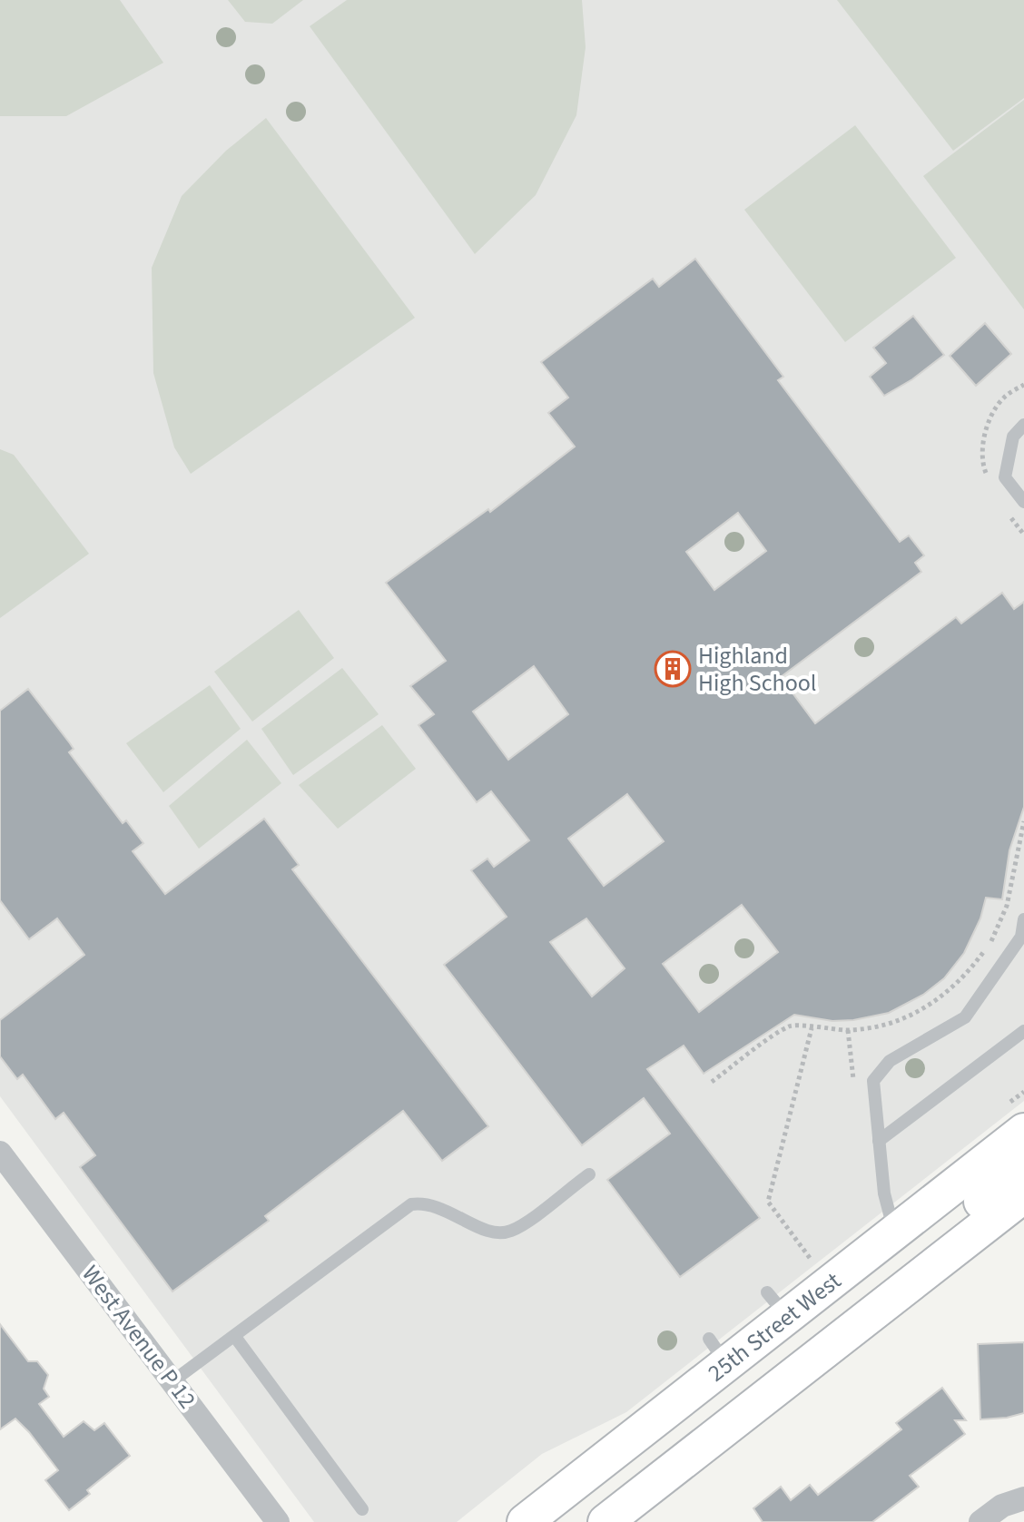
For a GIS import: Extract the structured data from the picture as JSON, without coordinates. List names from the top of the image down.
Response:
{
  "streets": {
    "main road": ["25th Street West"],
    "street": ["West Avenue P 12"]
  },
  "places": {
    "building": ["Highland High School"]
  }
}
